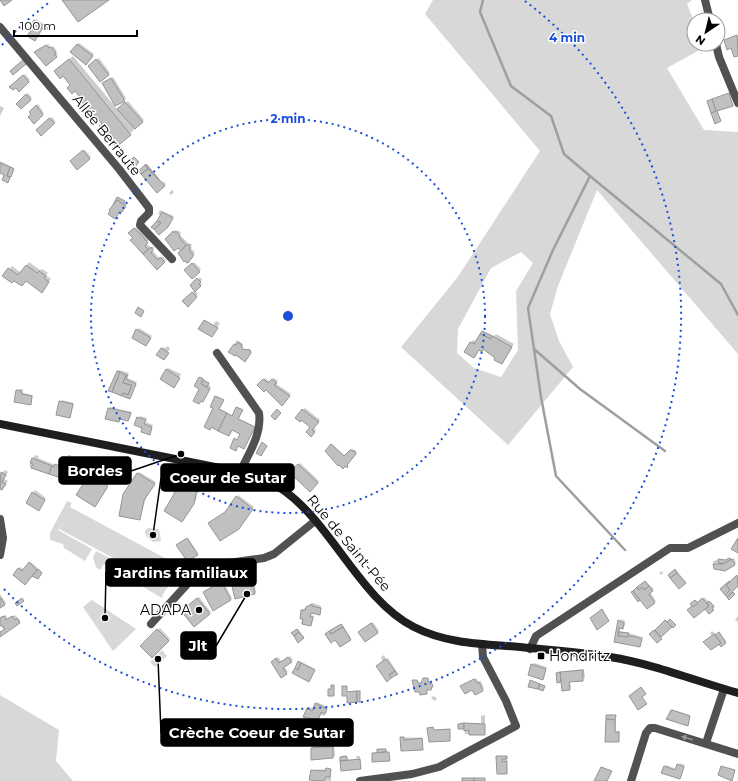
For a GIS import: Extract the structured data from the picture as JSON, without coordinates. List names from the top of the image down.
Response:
{
  "streets": {
    "main road": ["Rue de Saint-Pée"],
    "street": ["Allée Berraute"]
  },
  "places": {
    "other": [
      "Bordes",
      "Coeur de Sutar",
      "Jlt",
      "ADAPA",
      "Jardins familiaux",
      "Crèche Coeur de Sutar"
    ],
    "transit": ["Hondritz"]
  },
  "scale_bar": "100 m",
  "north": "bottom left",
  "rings": ["4 min", "2 min"]
}
